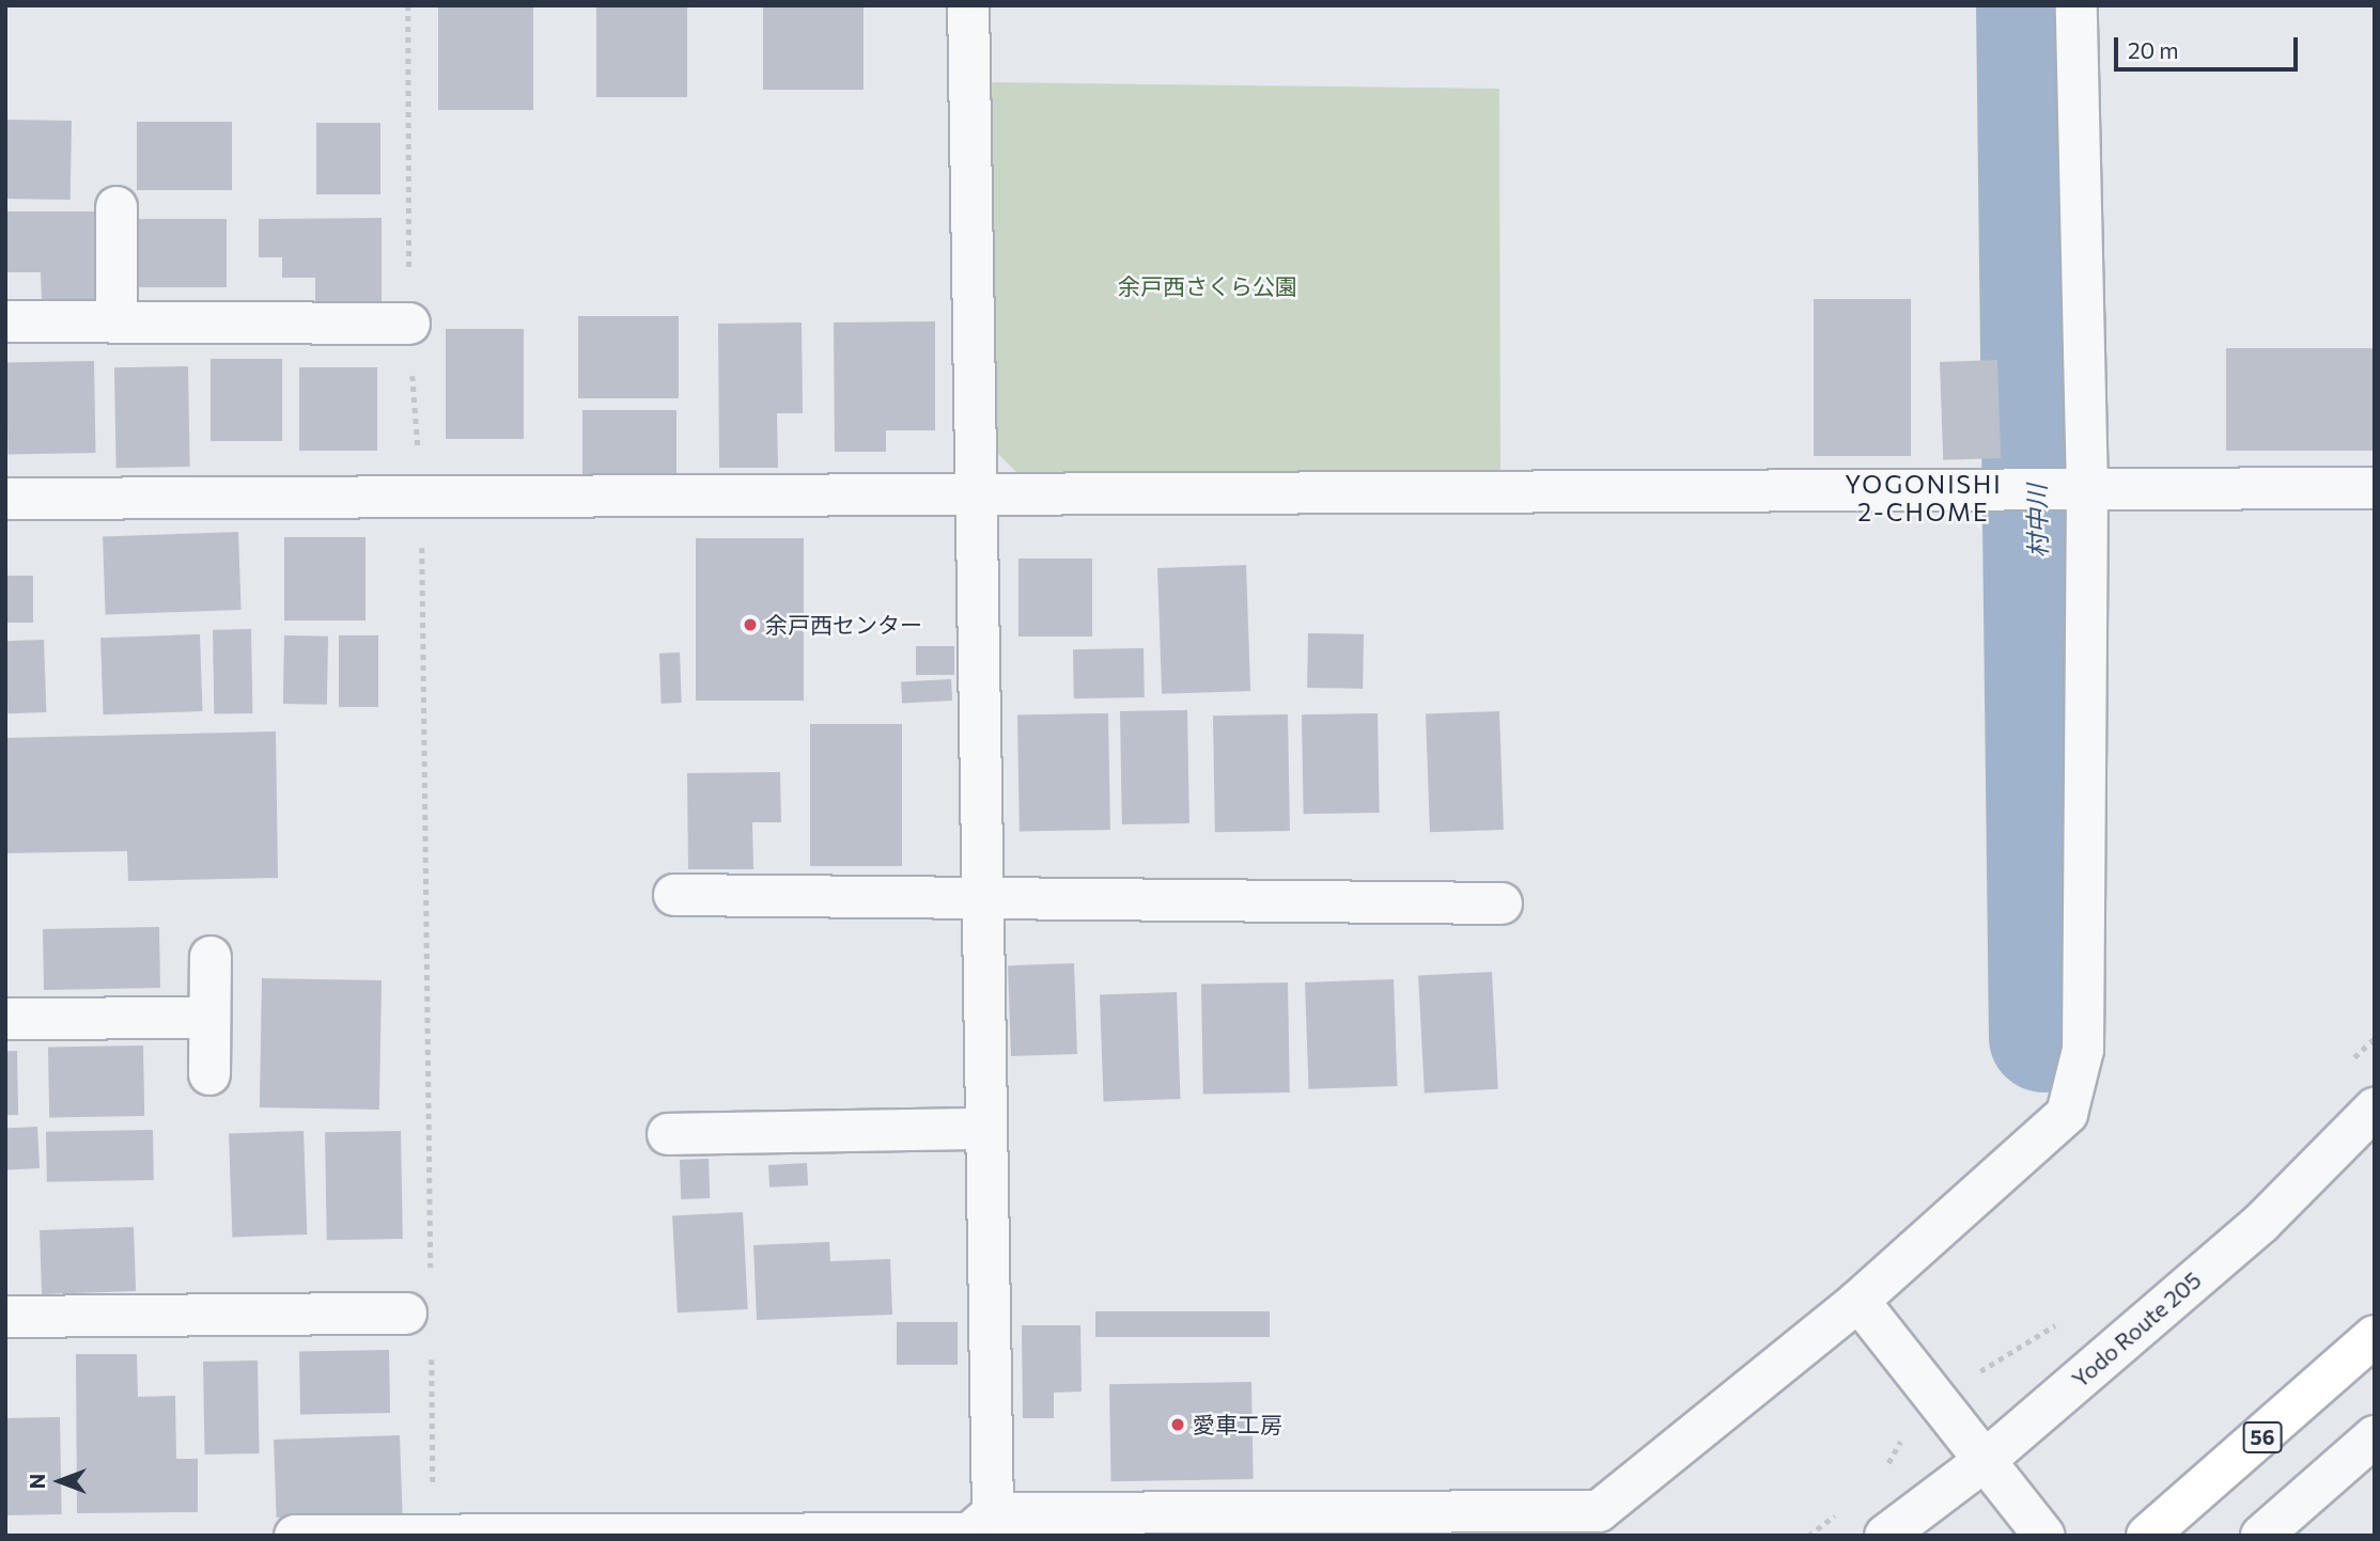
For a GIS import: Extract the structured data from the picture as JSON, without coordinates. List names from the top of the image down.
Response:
{
  "streets": {
    "highway": ["56"],
    "street": ["Yodo Route 205"]
  },
  "districts": ["YOGONISHI 2-CHOME"],
  "water": ["村中川"],
  "parks": ["余戸西さくら公園"],
  "places": ["余戸西センター", "愛車工房"],
  "scale_bar": "20 m",
  "north": "left"
}
